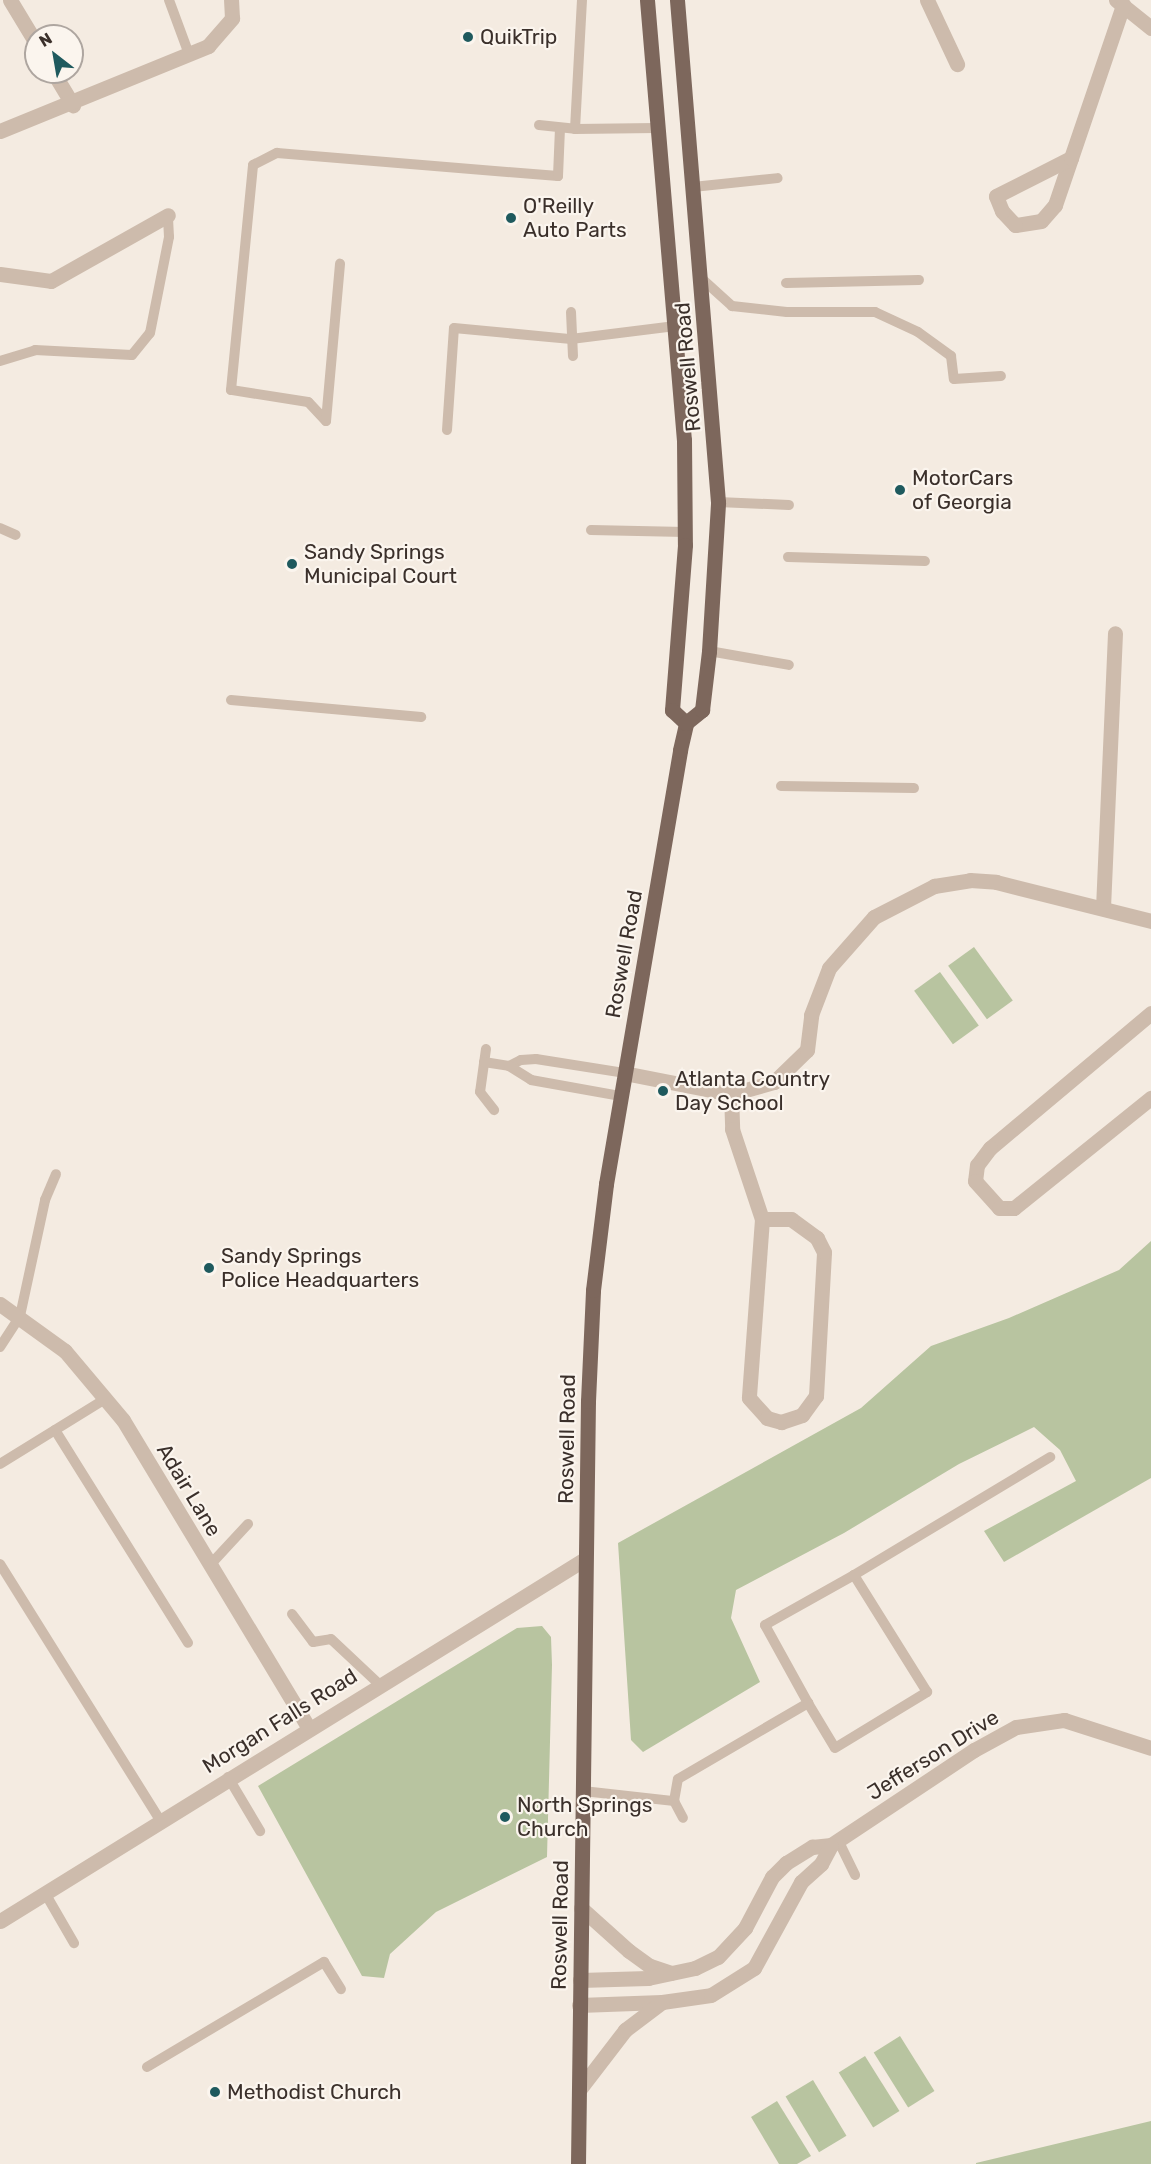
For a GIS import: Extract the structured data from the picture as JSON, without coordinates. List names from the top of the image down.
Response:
{
  "streets": {
    "main road": ["Roswell Road"],
    "street": ["Adair Lane", "Morgan Falls Road", "Jefferson Drive"]
  },
  "crossings": [
    ["Roswell Road", "Morgan Falls Road"],
    ["Roswell Road", "Jefferson Drive"],
    ["Adair Lane", "Morgan Falls Road"]
  ],
  "places": [
    "QuikTrip",
    "O'Reilly Auto Parts",
    "MotorCars of Georgia",
    "Sandy Springs Municipal Court",
    "Atlanta Country Day School",
    "Sandy Springs Police Headquarters",
    "North Springs Church",
    "Methodist Church"
  ],
  "north": "top left"
}
